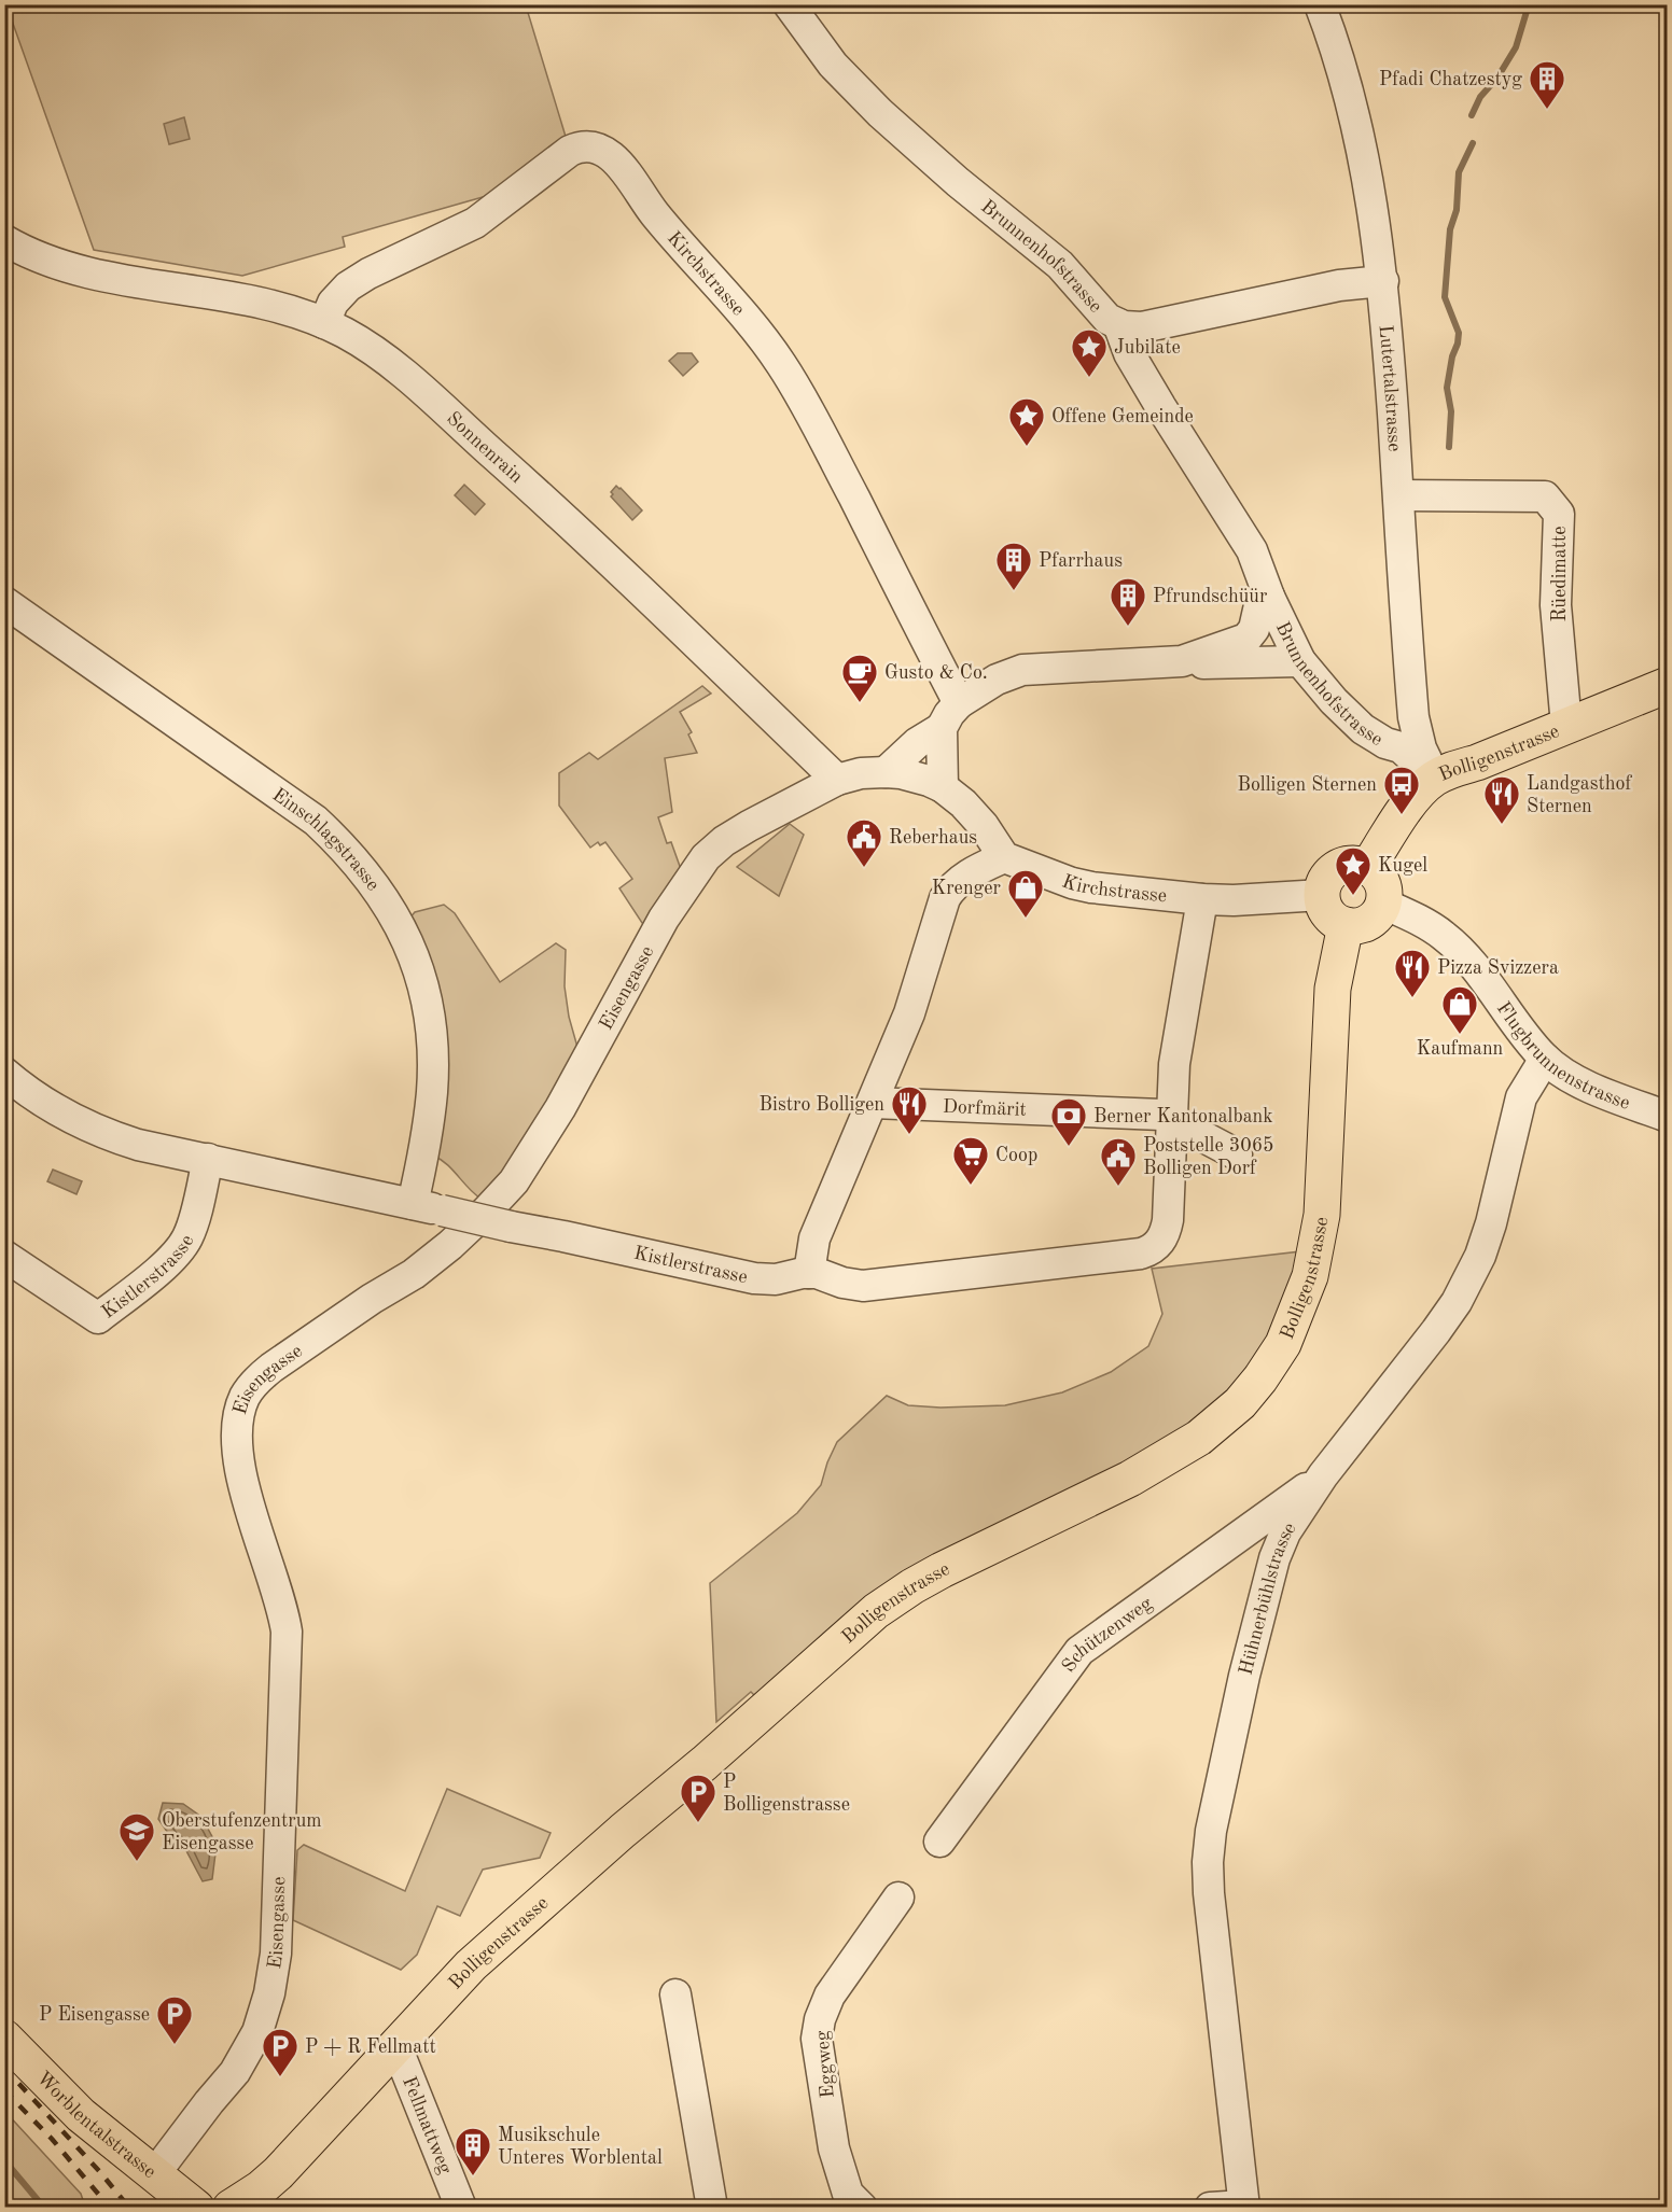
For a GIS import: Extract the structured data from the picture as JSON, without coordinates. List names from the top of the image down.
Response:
{
  "streets": {
    "main road": ["Bolligenstrasse", "Worblentalstrasse"],
    "street": [
      "Brunnenhofstrasse",
      "Kirchstrasse",
      "Lutertalstrasse",
      "Sonnenrain",
      "Rüedimatte",
      "Einschlagstrasse",
      "Eisengasse",
      "Flugbrunnenstrasse",
      "Dorfmärit",
      "Kistlerstrasse",
      "Hühnerbühlstrasse",
      "Schützenweg",
      "Eggweg",
      "Fellmattweg"
    ]
  },
  "crossings": [
    ["Brunnenhofstrasse", "Lutertalstrasse"],
    ["Brunnenhofstrasse", "Bolligenstrasse"],
    ["Kirchstrasse", "Sonnenrain"],
    ["Kirchstrasse", "Bolligenstrasse"],
    ["Kirchstrasse", "Flugbrunnenstrasse"],
    ["Lutertalstrasse", "Rüedimatte"],
    ["Lutertalstrasse", "Bolligenstrasse"],
    ["Sonnenrain", "Eisengasse"],
    ["Rüedimatte", "Bolligenstrasse"],
    ["Bolligenstrasse", "Flugbrunnenstrasse"],
    ["Bolligenstrasse", "Fellmattweg"],
    ["Einschlagstrasse", "Kistlerstrasse"],
    ["Eisengasse", "Worblentalstrasse"],
    ["Flugbrunnenstrasse", "Hühnerbühlstrasse"],
    ["Dorfmärit", "Kistlerstrasse"],
    ["Hühnerbühlstrasse", "Schützenweg"]
  ],
  "places": {
    "building": [
      "Pfadi Chatzestyg",
      "Pfarrhaus",
      "Pfrundschüür",
      "Musikschule Unteres Worblental"
    ],
    "place": ["Jubilate", "Offene Gemeinde", "Kugel"],
    "cafe": ["Gusto & Co."],
    "bus stop": ["Bolligen Sternen"],
    "restaurant": ["Landgasthof Sternen", "Pizza Svizzera", "Bistro Bolligen"],
    "public building": ["Reberhaus", "Poststelle 3065 Bolligen Dorf"],
    "shop": ["Krenger", "Kaufmann"],
    "bank": ["Berner Kantonalbank"],
    "supermarket": ["Coop"],
    "parking": ["P Bolligenstrasse", "P Eisengasse", "P + R Fellmatt"],
    "school or university": ["Oberstufenzentrum Eisengasse"]
  }
}
